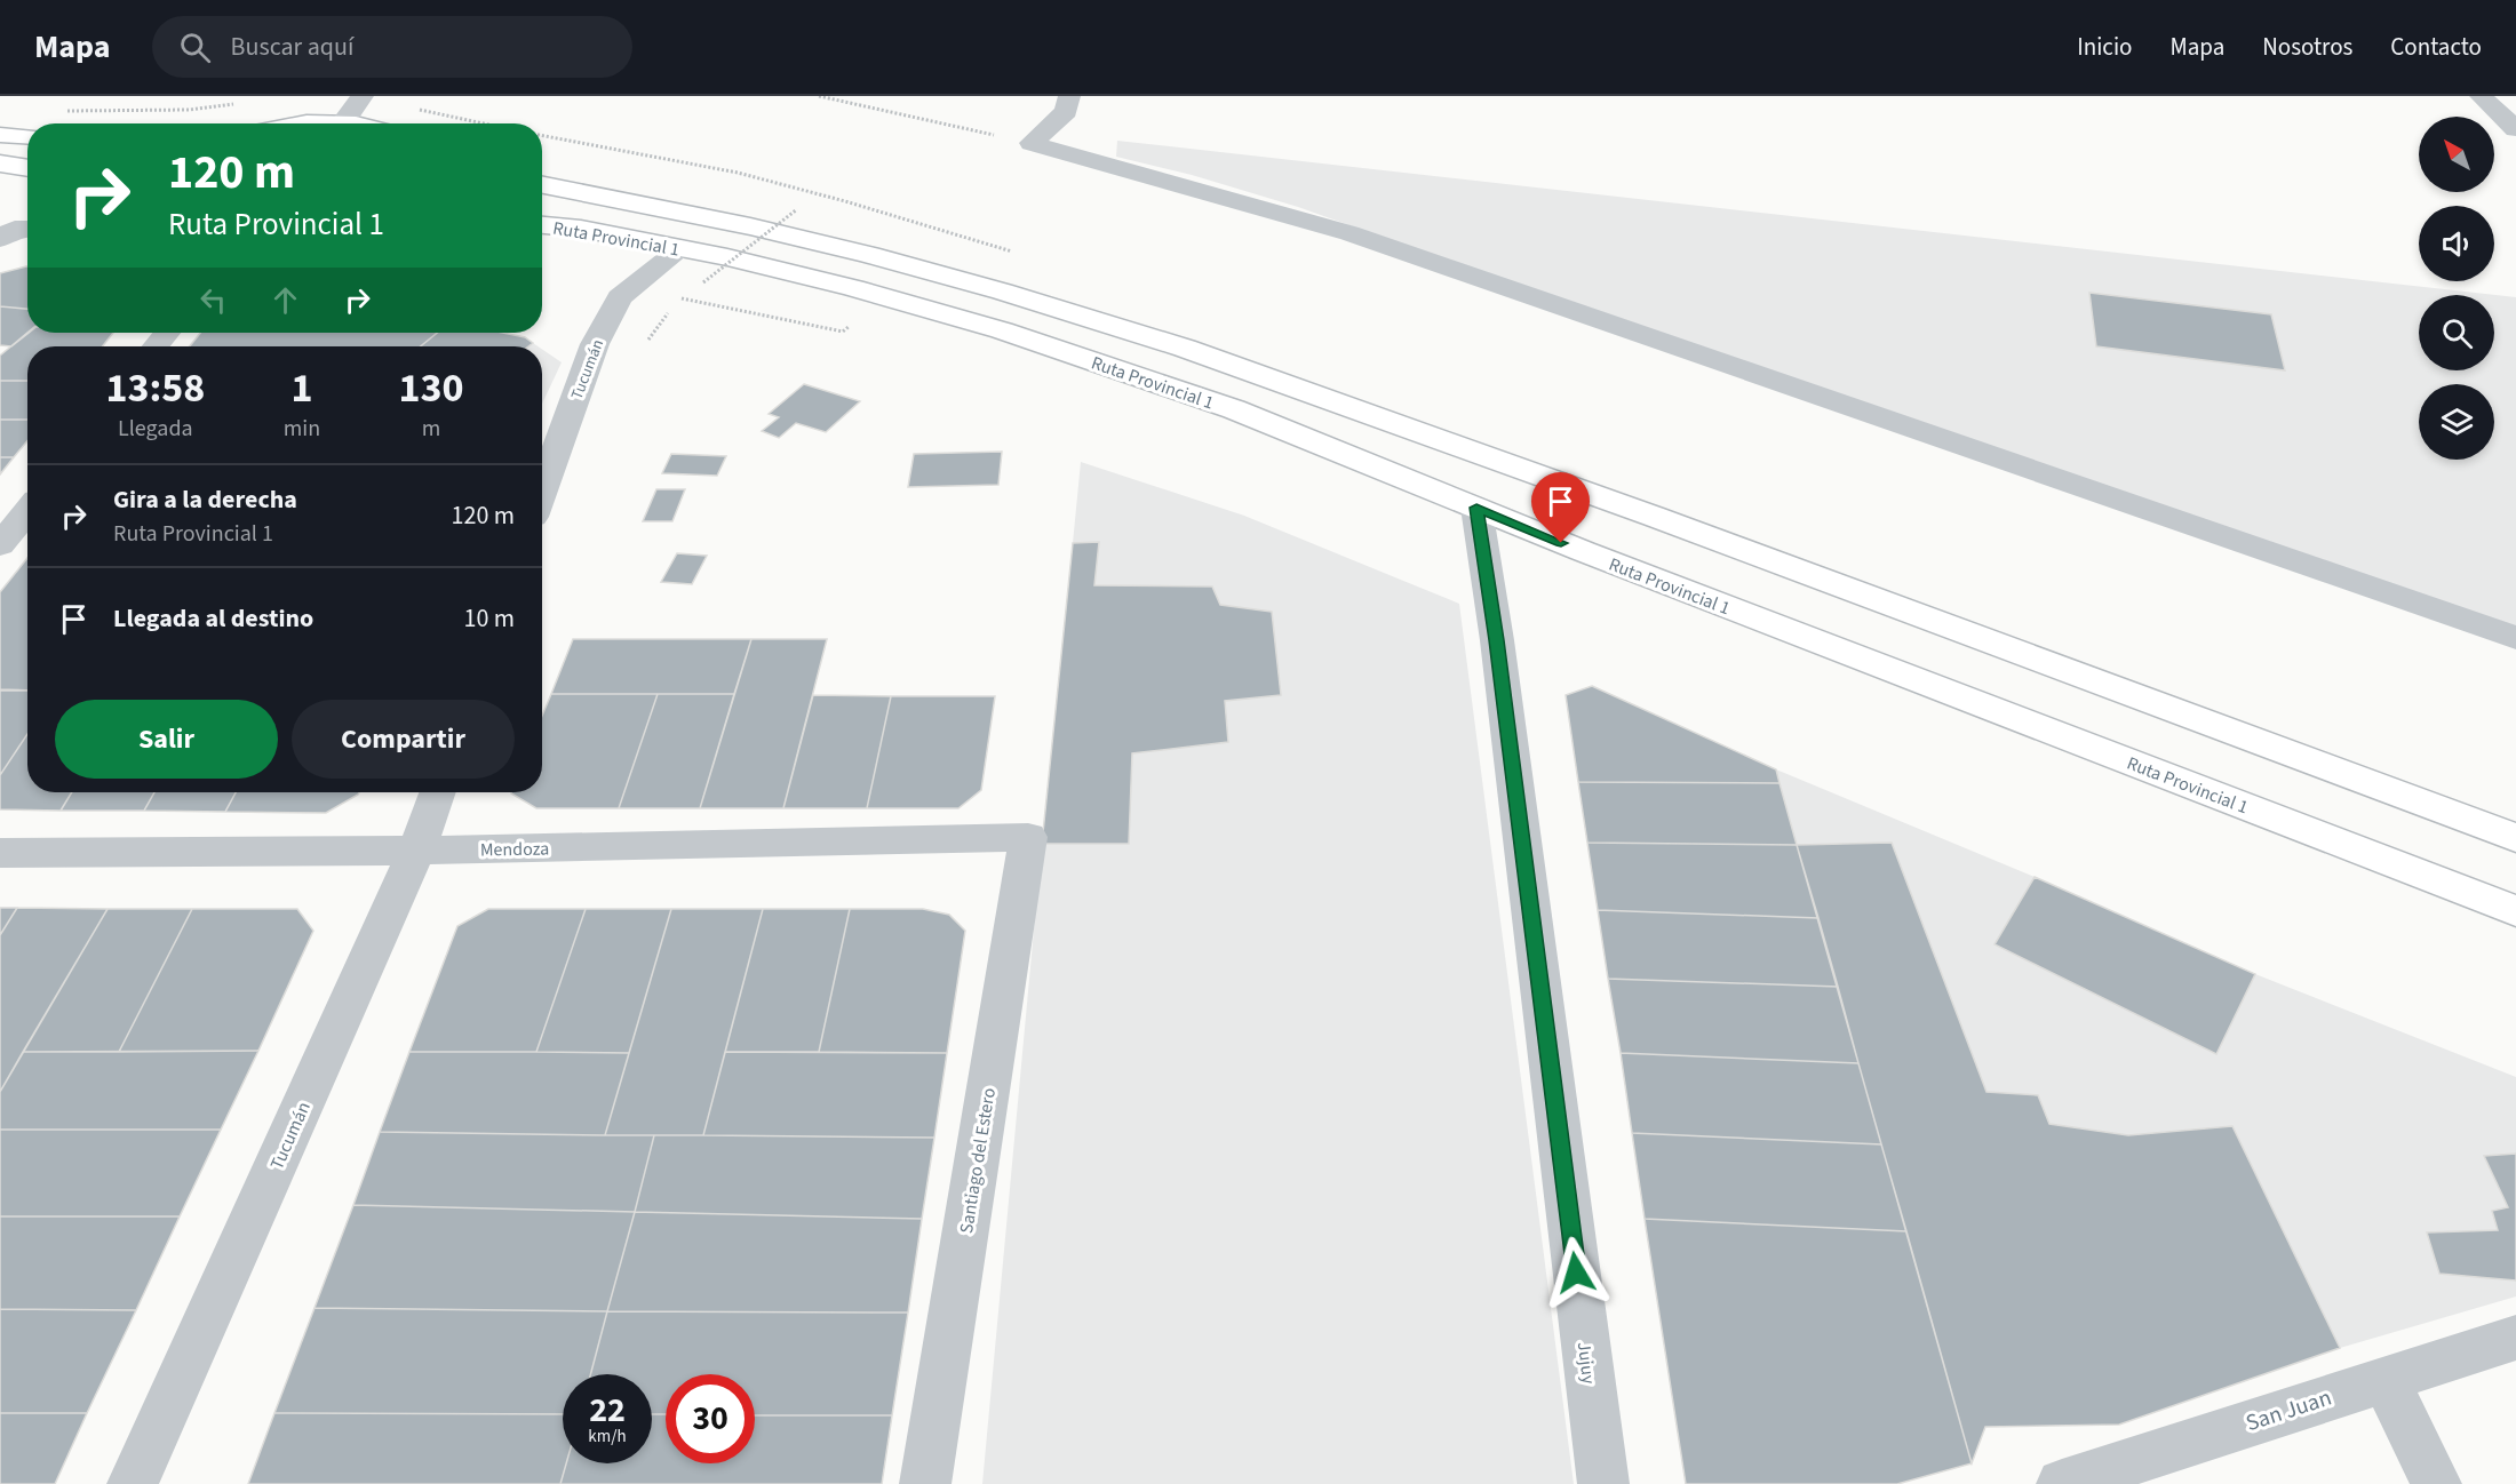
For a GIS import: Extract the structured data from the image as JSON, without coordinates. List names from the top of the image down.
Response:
{
  "streets": {
    "main road": ["Ruta Provincial 1"],
    "street": [
      "Tucumán",
      "Mendoza",
      "Santiago del Estero",
      "Jujuy",
      "San Juan"
    ]
  },
  "crossings": [
    ["Ruta Provincial 1", "Tucumán"],
    ["Ruta Provincial 1", "Jujuy"],
    ["Tucumán", "Mendoza"],
    ["Mendoza", "Santiago del Estero"]
  ],
  "north": "top left",
  "page": {
    "header": "Mapa",
    "search": "Buscar aquí",
    "nav": [
      "Inicio",
      "Mapa",
      "Nosotros",
      "Contacto"
    ],
    "turn": ["120 m", "Ruta Provincial 1"],
    "eta": [
      "13:58",
      "Llegada",
      "1",
      "min",
      "130",
      "m"
    ],
    "list": [
      {
        "name": "Gira a la derecha",
        "note": "Ruta Provincial 1",
        "value": "120 m"
      },
      {
        "name": "Llegada al destino",
        "value": "10 m"
      }
    ],
    "buttons": ["Salir", "Compartir"],
    "speed": "22 km/h",
    "limit": "30"
  }
}
